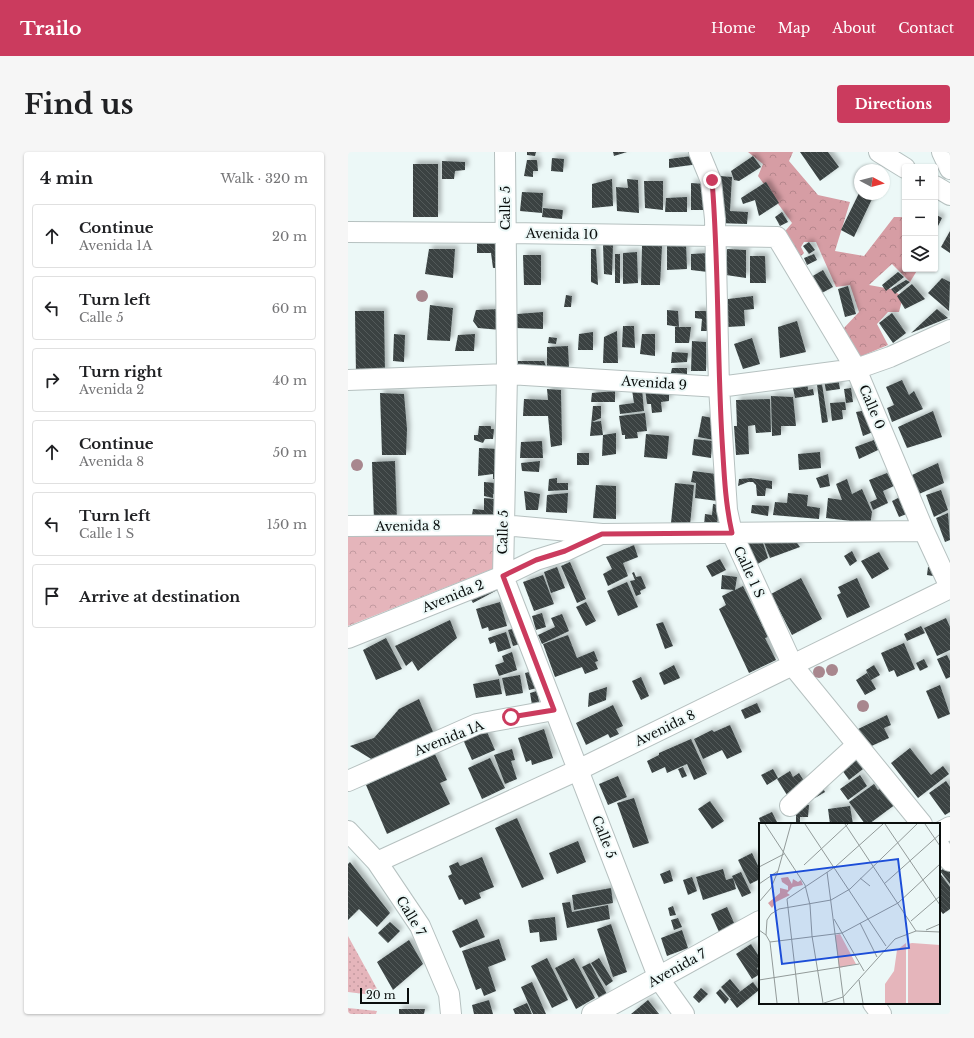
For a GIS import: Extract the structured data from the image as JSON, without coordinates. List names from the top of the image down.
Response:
{
  "streets": {
    "main road": ["Avenida 7"],
    "street": [
      "Calle 5",
      "Avenida 10",
      "Avenida 9",
      "Calle 0",
      "Avenida 8",
      "Calle 1 S",
      "Avenida 2",
      "Avenida 1A",
      "Calle 7"
    ]
  },
  "crossings": [
    ["Calle 5", "Avenida 10"],
    ["Calle 5", "Avenida 9"],
    ["Calle 5", "Avenida 8"],
    ["Calle 5", "Avenida 2"],
    ["Calle 5", "Avenida 1A"],
    ["Calle 5", "Avenida 7"],
    ["Avenida 10", "Calle 0"],
    ["Avenida 10", "Calle 1 S"],
    ["Avenida 9", "Calle 0"],
    ["Avenida 9", "Calle 1 S"],
    ["Calle 0", "Avenida 8"],
    ["Avenida 8", "Calle 1 S"],
    ["Avenida 8", "Avenida 2"],
    ["Avenida 8", "Calle 7"]
  ],
  "scale_bar": "20 m",
  "north": "right",
  "page": {
    "header": "Trailo",
    "nav": [
      "Home",
      "Map",
      "About",
      "Contact"
    ],
    "buttons": "Directions",
    "title": "Find us",
    "heading": ["4 min", "Walk · 320 m"],
    "map_buttons": ["+", "−"],
    "list": [
      ["Continue", "Avenida 1A", "20 m"],
      ["Turn left", "Calle 5", "60 m"],
      ["Turn right", "Avenida 2", "40 m"],
      ["Continue", "Avenida 8", "50 m"],
      ["Turn left", "Calle 1 S", "150 m"],
      "Arrive at destination"
    ],
    "scale": "20 m"
  }
}
